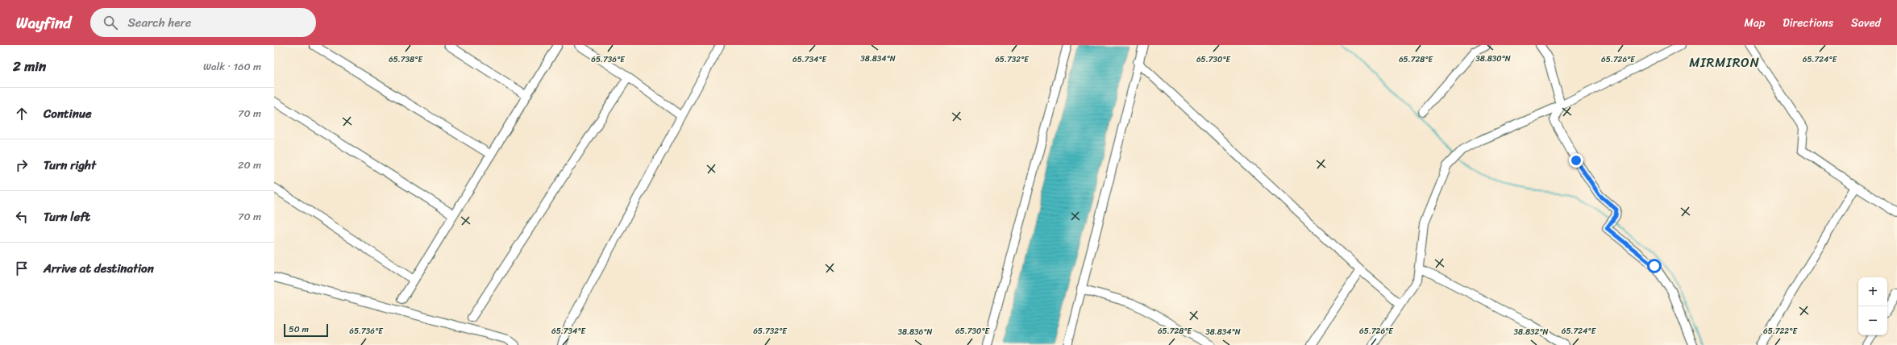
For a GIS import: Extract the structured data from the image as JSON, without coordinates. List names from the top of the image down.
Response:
{
  "districts": ["MIRMIRON"],
  "scale_bar": "50 m",
  "page": {
    "header": "Wayfind",
    "search": "Search here",
    "nav": ["Map", "Directions", "Saved"],
    "heading": ["2 min", "Walk · 160 m"],
    "list": [
      ["Continue", "70 m"],
      ["Turn right", "20 m"],
      ["Turn left", "70 m"],
      "Arrive at destination"
    ],
    "map_buttons": ["+", "−"],
    "scale": "50 m"
  },
  "coordinates": [
    "38.830°N",
    "38.834°N",
    "65.738°E",
    "65.736°E",
    "65.734°E",
    "65.732°E",
    "65.730°E",
    "65.728°E",
    "65.726°E",
    "65.724°E",
    "65.722°E",
    "38.836°N",
    "38.832°N"
  ]
}
